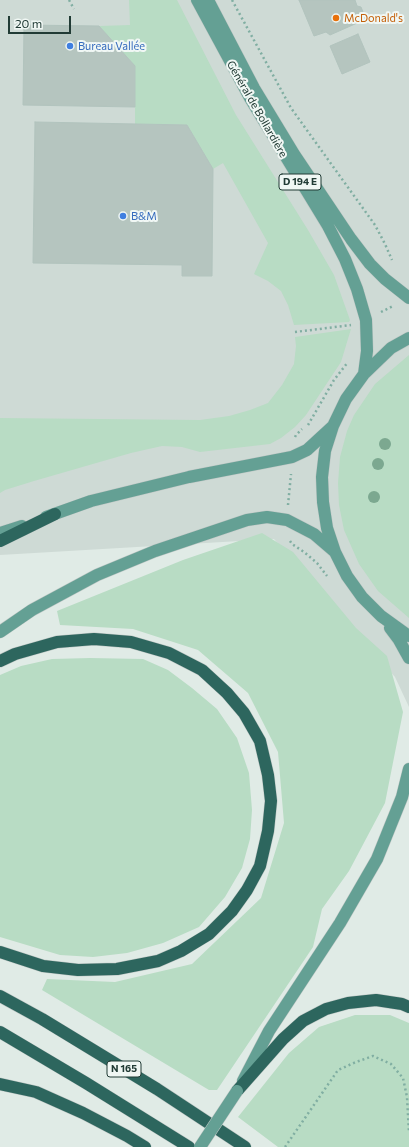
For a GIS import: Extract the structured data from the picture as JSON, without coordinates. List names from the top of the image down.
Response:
{
  "streets": {
    "highway": ["N 165"],
    "main road": ["Général de Bollardière", "D 194 E"]
  },
  "places": ["McDonald's", "Bureau Vallée", "B&M"],
  "scale_bar": "20 m"
}
